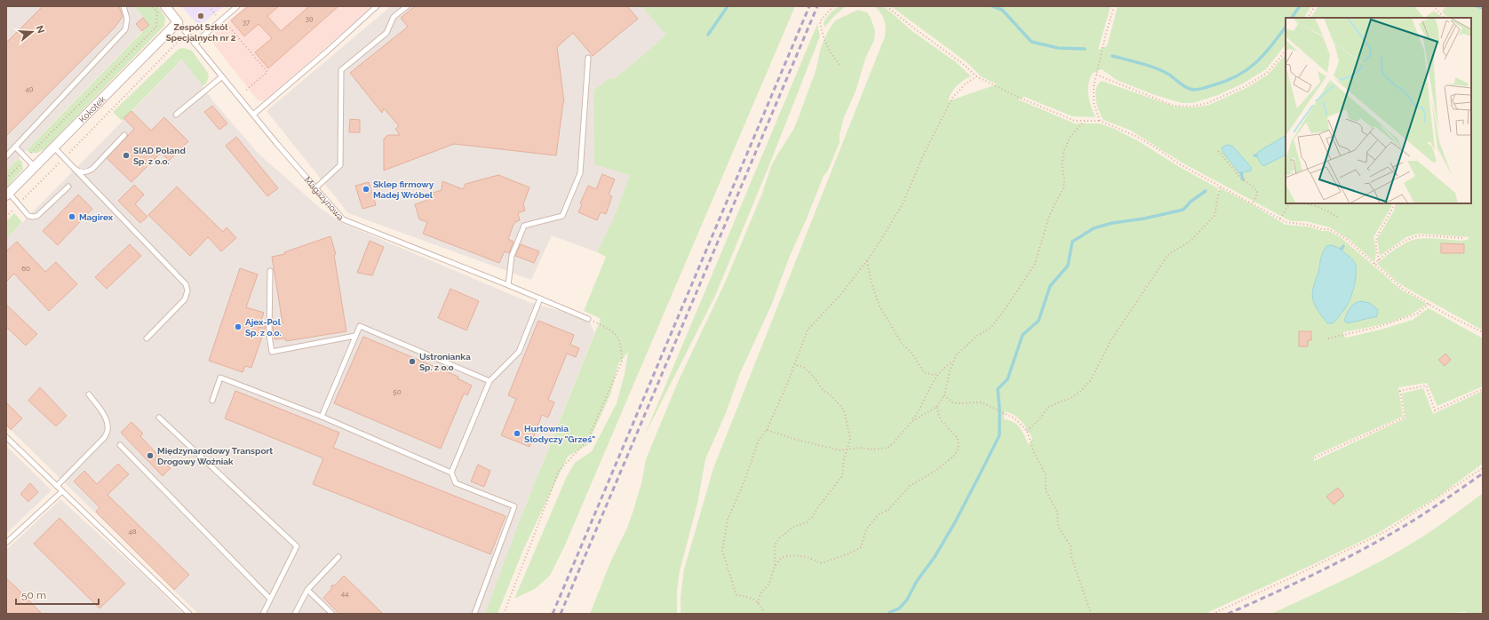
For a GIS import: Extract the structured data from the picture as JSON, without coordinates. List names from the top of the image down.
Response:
{
  "streets": {
    "street": ["Kokotek", "Magazynowa"]
  },
  "crossings": [
    ["Kokotek", "Magazynowa"]
  ],
  "places": [
    "Zespół Szkół Specjalnych nr 2",
    "SIAD Poland Sp. z o.o.",
    "Sklep firmowy Madej Wróbel",
    "Magirex",
    "Ajex-Pol Sp. z o.o.",
    "Ustronianka Sp. z o.o",
    "Hurtownia Słodyczy \"Grześ\"",
    "Międzynarodowy Transport Drogowy Woźniak"
  ],
  "house_numbers": [
    "39",
    "37",
    "49",
    "60",
    "50",
    "48",
    "44"
  ],
  "scale_bar": "50 m",
  "north": "right"
}
